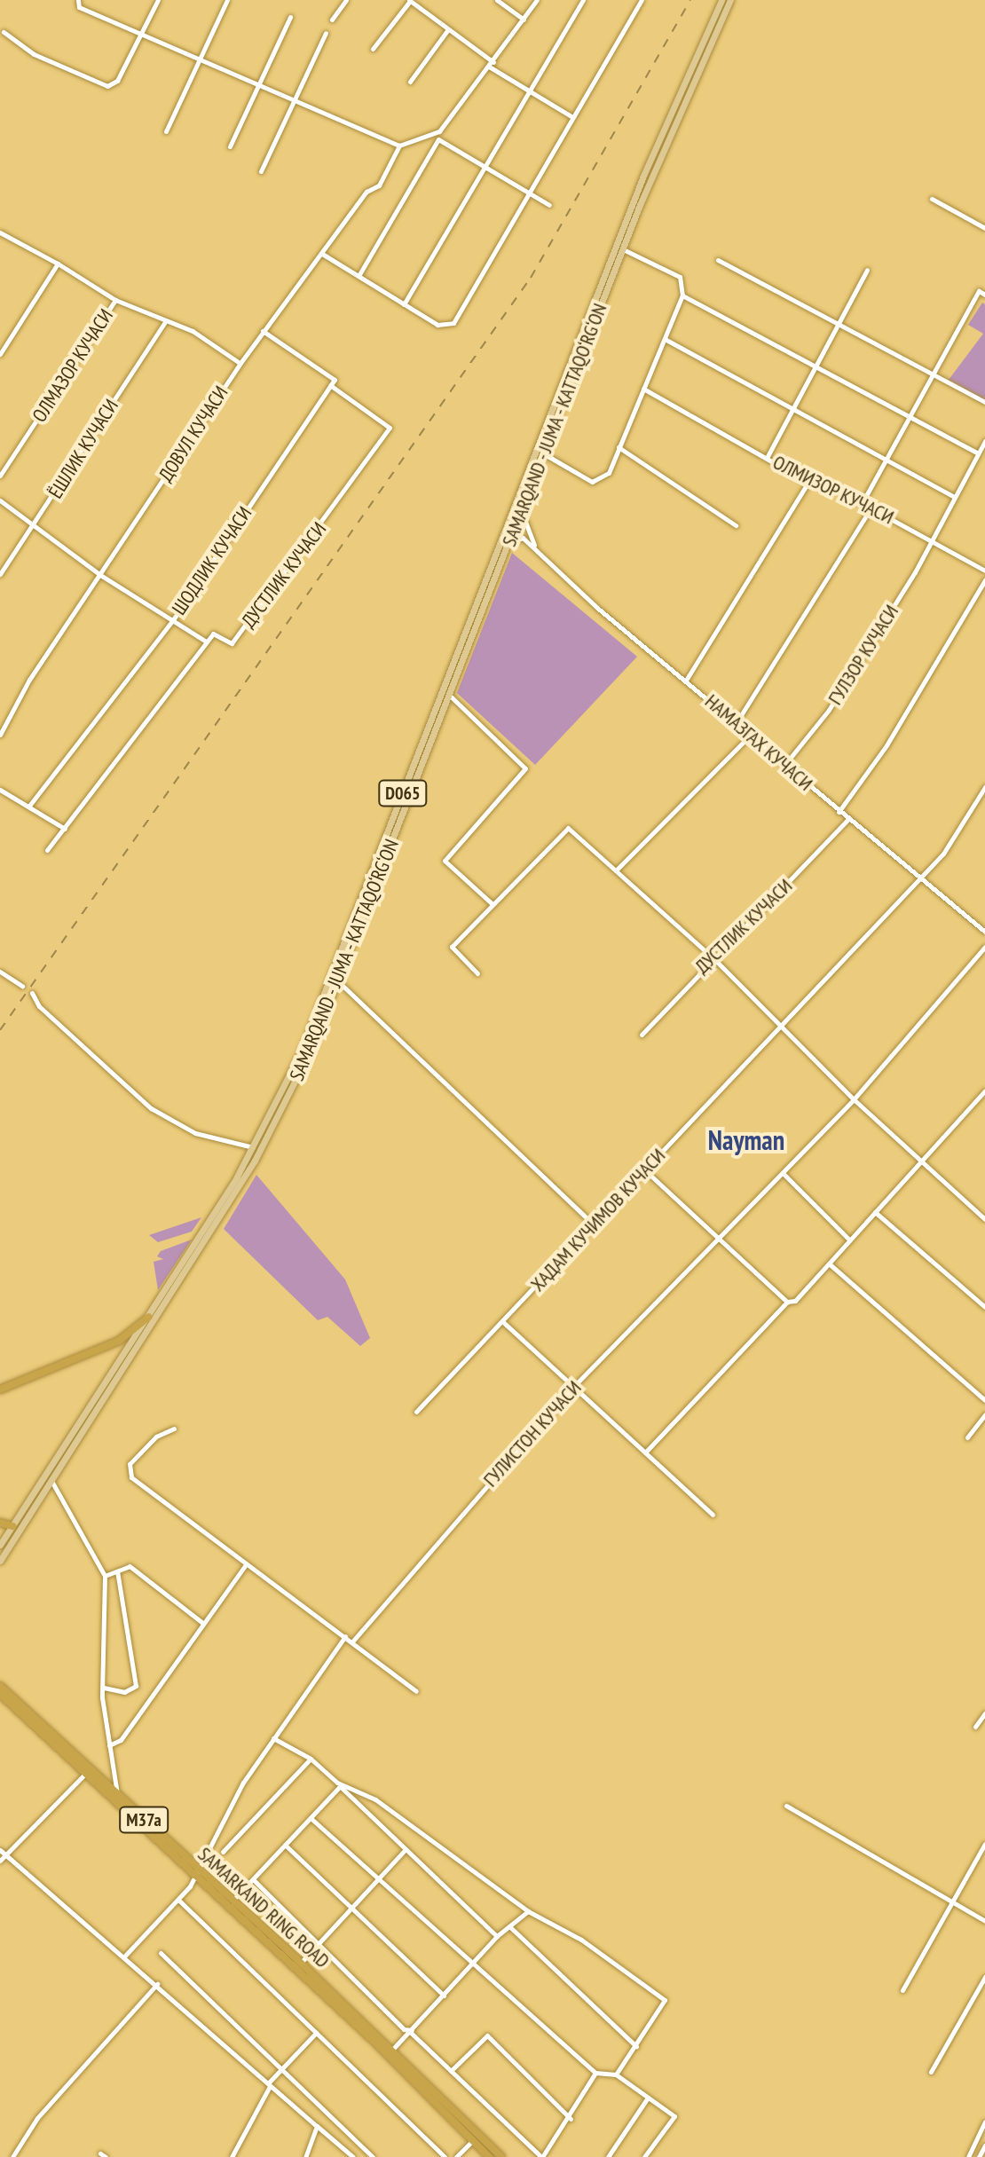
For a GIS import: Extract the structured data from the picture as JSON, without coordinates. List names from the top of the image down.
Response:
{
  "streets": {
    "highway": ["M37a", "SAMARKAND RING ROAD"],
    "main road": ["SAMARQAND - JUMA - KATTAQO‘RG‘ON", "D065"],
    "street": [
      "ОЛМАЗОР КУЧАСИ",
      "ДОВУЛ КУЧАСИ",
      "ЁШЛИК КУЧАСИ",
      "ОЛМИЗОР КУЧАСИ",
      "ШОДЛИК КУЧАСИ",
      "ДУСТЛИК КУЧАСИ",
      "ГУЛЗОР КУЧАСИ",
      "НАМАЗГАХ КУЧАСИ",
      "ХАДАМ КУЧИМОВ КУЧАСИ",
      "ГУЛИСТОН КУЧАСИ"
    ]
  },
  "crossings": [
    ["ОЛМАЗОР КУЧАСИ", "ДОВУЛ КУЧАСИ"],
    ["ОЛМАЗОР КУЧАСИ", "ЁШЛИК КУЧАСИ"],
    ["ОЛМИЗОР КУЧАСИ", "ГУЛЗОР КУЧАСИ"],
    ["ШОДЛИК КУЧАСИ", "ДУСТЛИК КУЧАСИ"],
    ["ДУСТЛИК КУЧАСИ", "НАМАЗГАХ КУЧАСИ"],
    ["ГУЛЗОР КУЧАСИ", "НАМАЗГАХ КУЧАСИ"],
    ["НАМАЗГАХ КУЧАСИ", "ХАДАМ КУЧИМОВ КУЧАСИ"]
  ],
  "districts": ["Nayman"]
}
